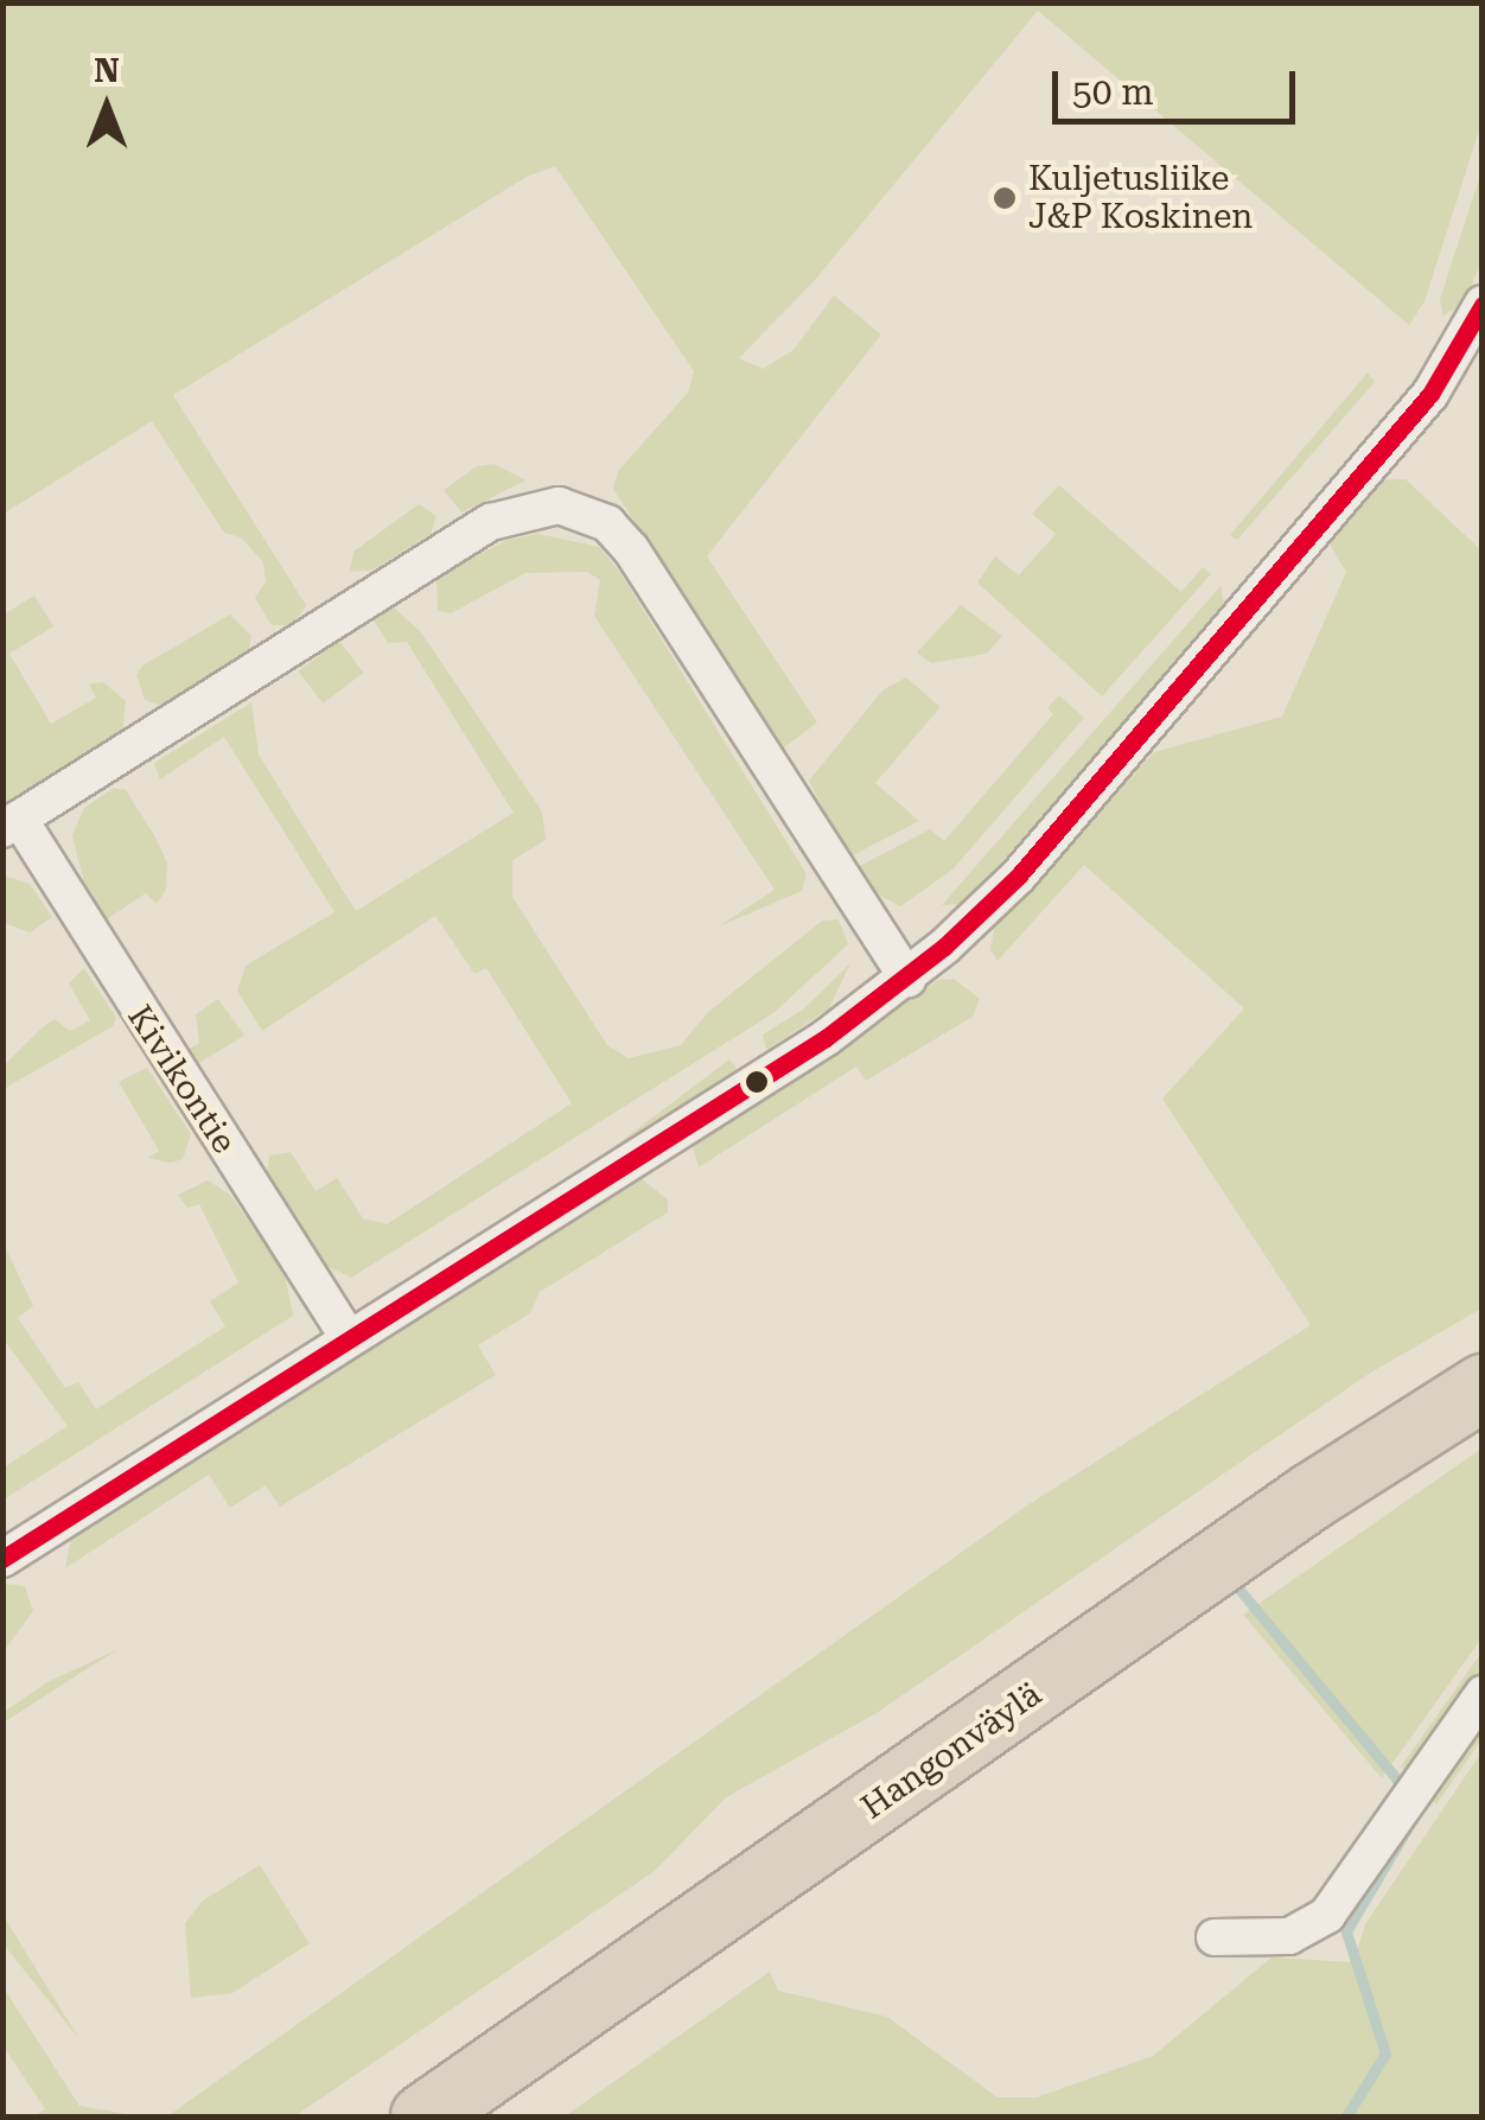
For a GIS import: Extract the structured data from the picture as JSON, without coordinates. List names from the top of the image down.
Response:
{
  "streets": {
    "highway": ["Hangonväylä"],
    "street": ["Kivikontie"]
  },
  "places": ["Kuljetusliike J&P Koskinen"],
  "scale_bar": "50 m",
  "north": "top"
}
